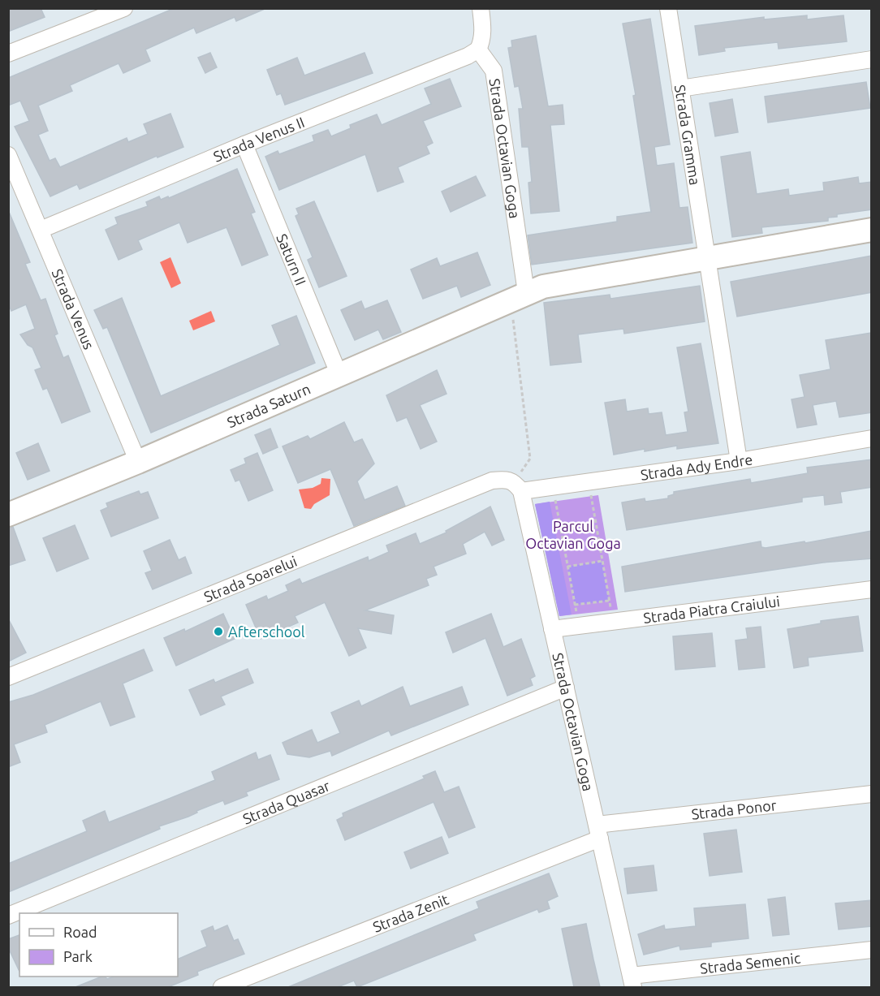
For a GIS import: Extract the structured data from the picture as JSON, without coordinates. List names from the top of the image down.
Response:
{
  "streets": {
    "street": [
      "Strada Gramma",
      "Strada Venus II",
      "Strada Octavian Goga",
      "Saturn II",
      "Strada Venus",
      "Strada Saturn",
      "Strada Ady Endre",
      "Strada Soarelui",
      "Strada Piatra Craiului",
      "Strada Quasar",
      "Strada Ponor",
      "Strada Zenit",
      "Strada Semenic"
    ]
  },
  "crossings": [
    ["Strada Gramma", "Strada Ady Endre"],
    ["Strada Venus II", "Strada Octavian Goga"],
    ["Strada Venus II", "Saturn II"],
    ["Strada Venus II", "Strada Venus"],
    ["Strada Octavian Goga", "Strada Saturn"],
    ["Strada Octavian Goga", "Strada Ady Endre"],
    ["Strada Octavian Goga", "Strada Soarelui"],
    ["Strada Octavian Goga", "Strada Piatra Craiului"],
    ["Strada Octavian Goga", "Strada Quasar"],
    ["Strada Octavian Goga", "Strada Ponor"],
    ["Strada Octavian Goga", "Strada Zenit"],
    ["Strada Octavian Goga", "Strada Semenic"],
    ["Saturn II", "Strada Saturn"],
    ["Strada Venus", "Strada Saturn"],
    ["Strada Ady Endre", "Strada Soarelui"],
    ["Strada Ponor", "Strada Zenit"]
  ],
  "parks": ["Parcul Octavian Goga"],
  "places": ["Afterschool"],
  "legend": ["Road", "Park"]
}
